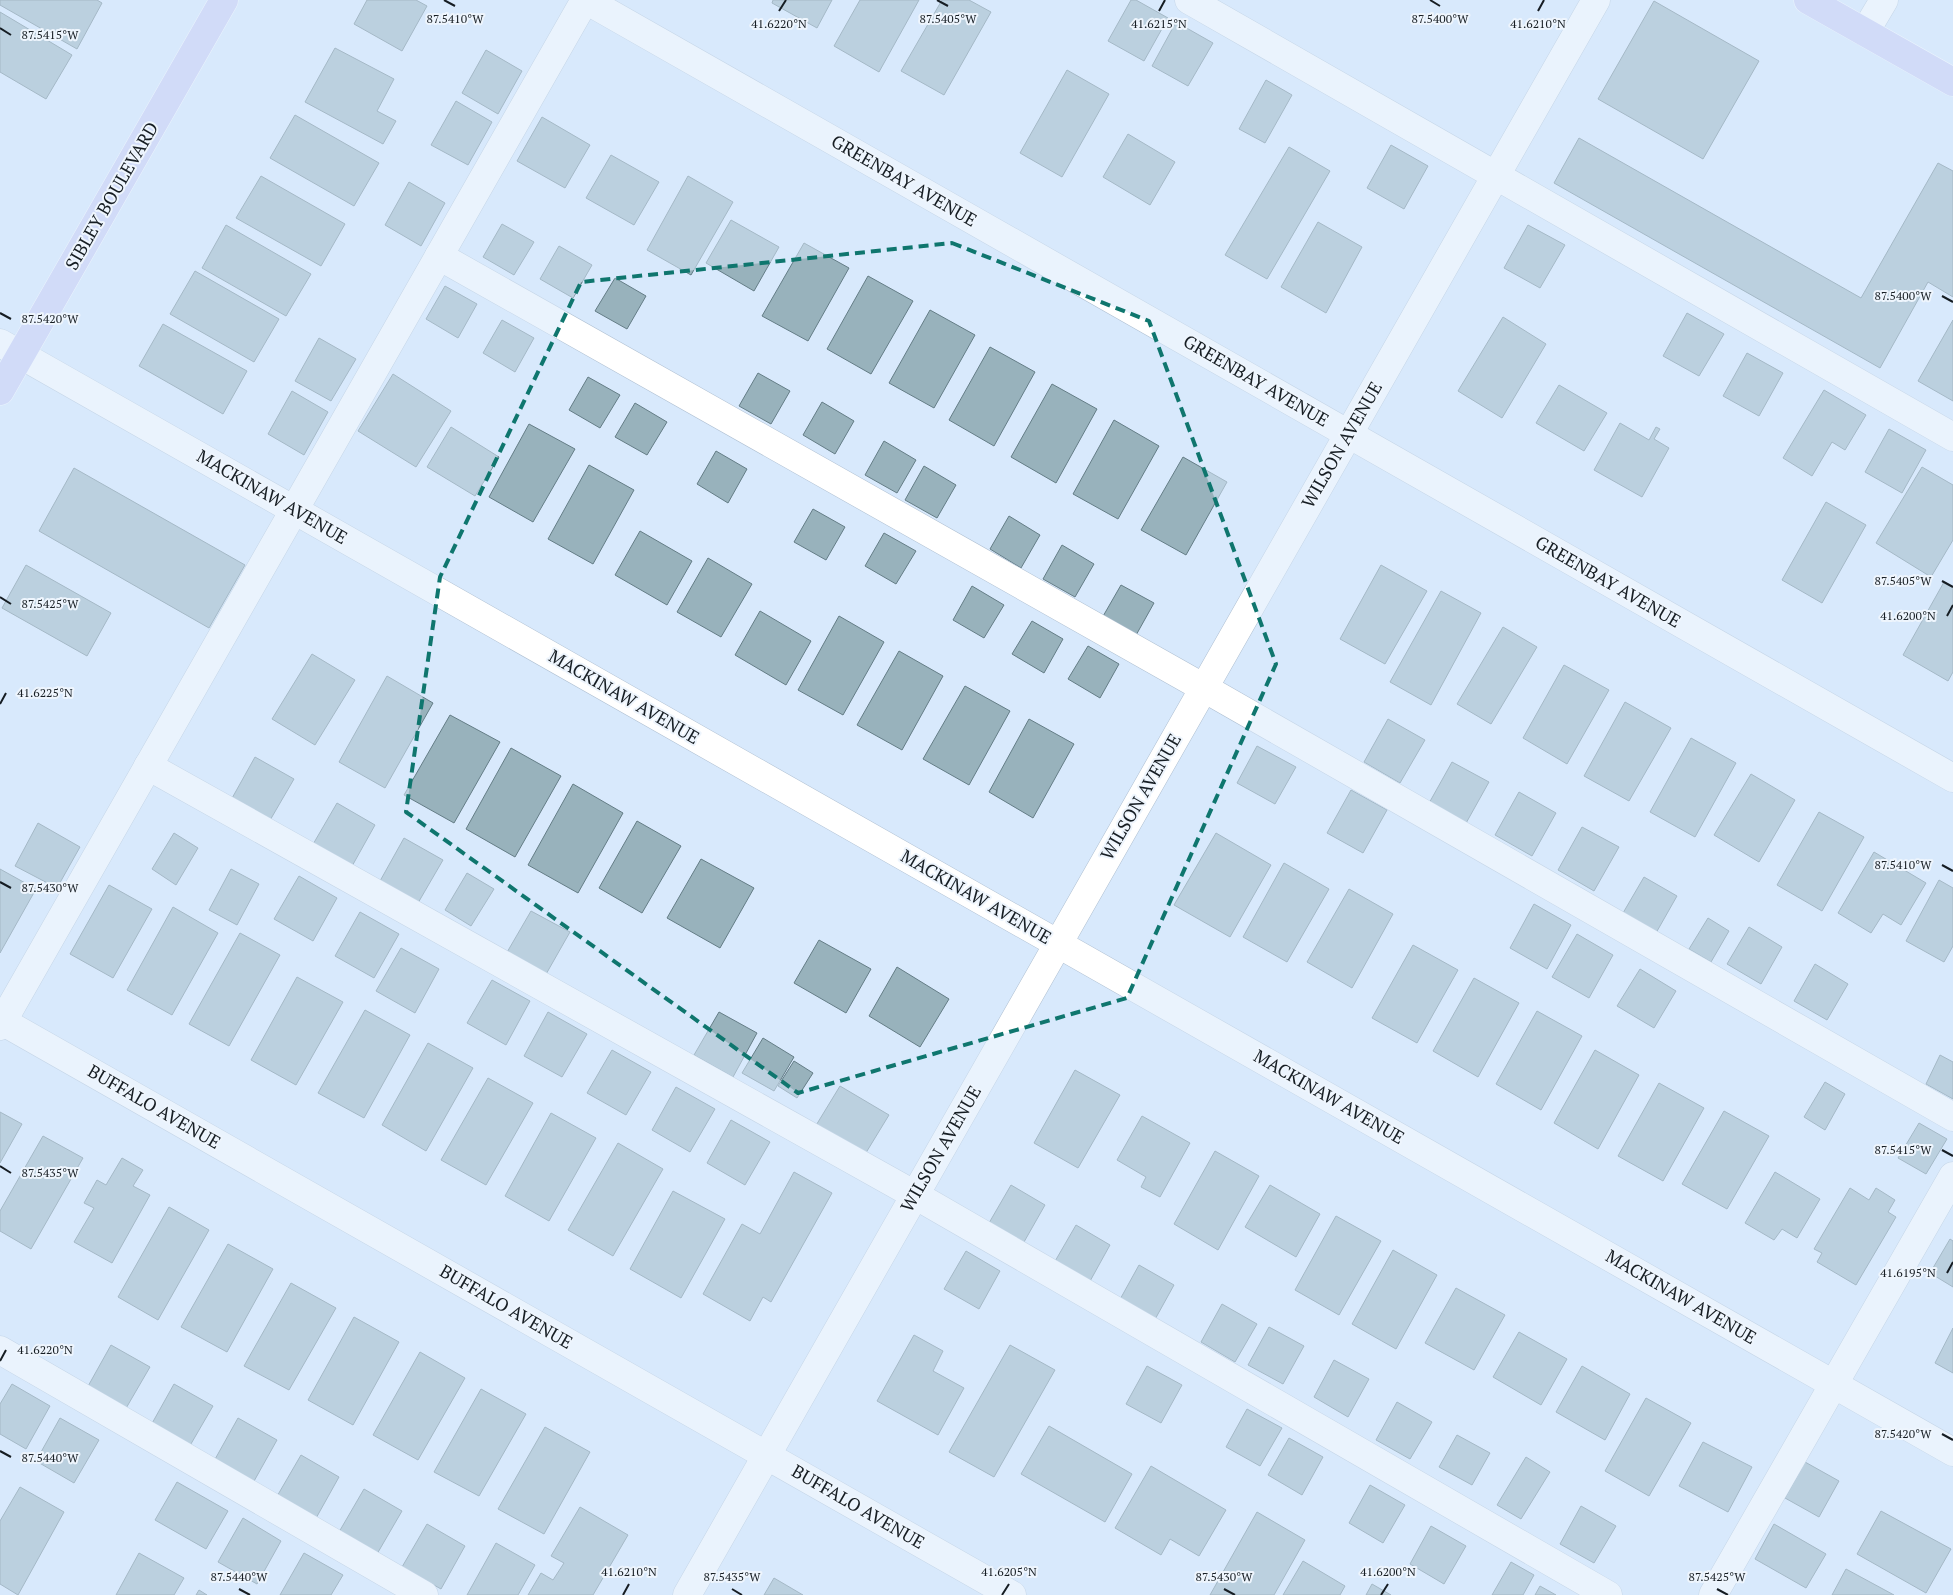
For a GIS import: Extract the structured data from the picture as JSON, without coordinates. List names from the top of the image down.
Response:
{
  "streets": {
    "main road": ["SIBLEY BOULEVARD"],
    "street": [
      "GREENBAY AVENUE",
      "WILSON AVENUE",
      "MACKINAW AVENUE",
      "BUFFALO AVENUE"
    ]
  },
  "crossings": [
    ["GREENBAY AVENUE", "WILSON AVENUE"],
    ["SIBLEY BOULEVARD", "MACKINAW AVENUE"],
    ["WILSON AVENUE", "MACKINAW AVENUE"],
    ["WILSON AVENUE", "BUFFALO AVENUE"]
  ],
  "coordinates": [
    "87.5410°W",
    "87.5405°W",
    "87.5400°W",
    "41.6220°N",
    "41.6215°N",
    "41.6210°N",
    "87.5415°W",
    "87.5420°W",
    "87.5425°W",
    "41.6200°N",
    "41.6225°N",
    "87.5430°W",
    "87.5435°W",
    "41.6195°N",
    "87.5440°W",
    "41.6205°N"
  ]
}
